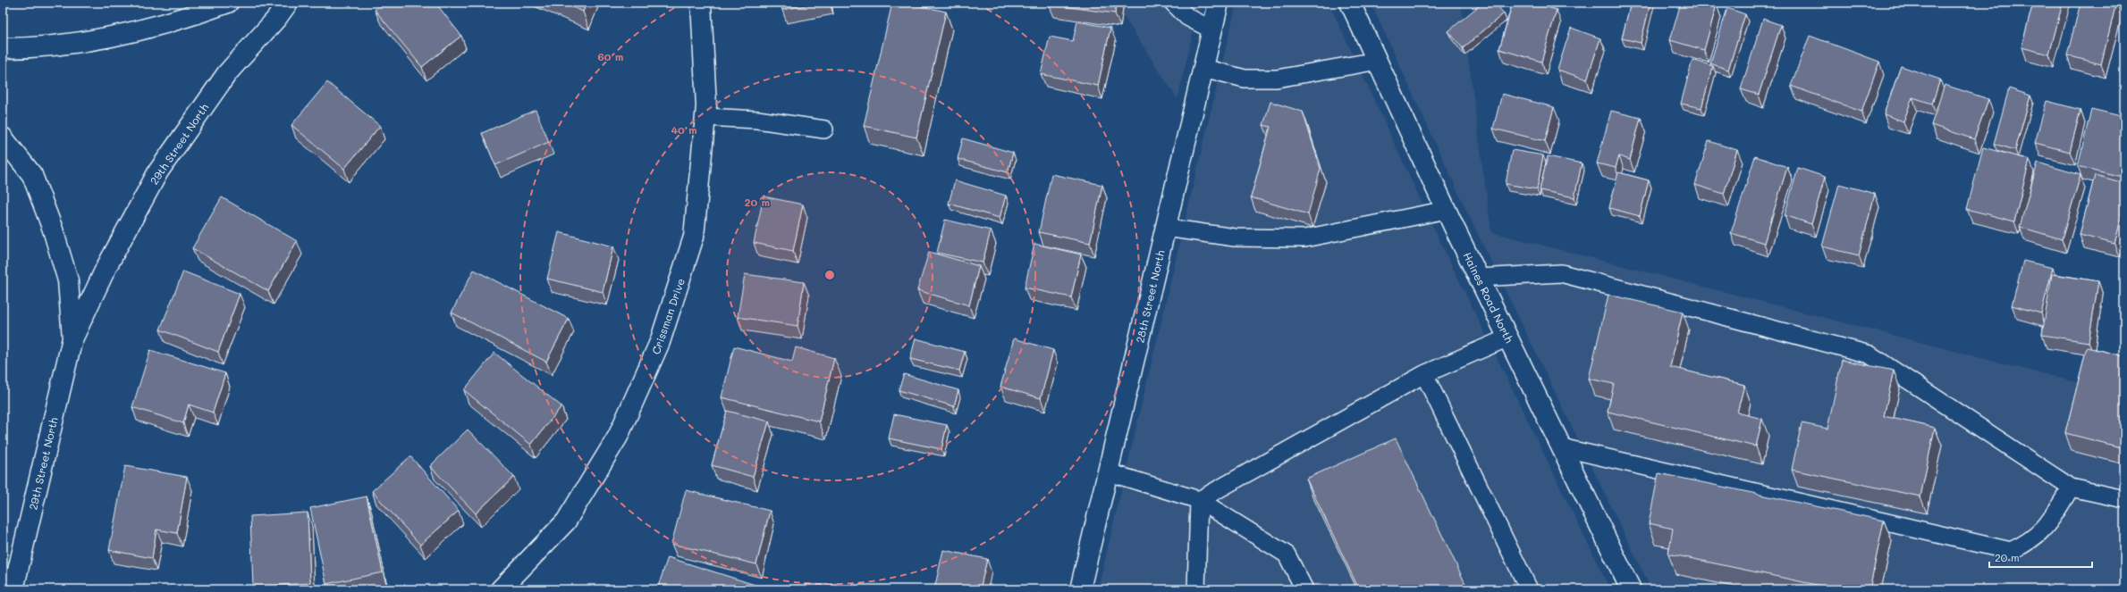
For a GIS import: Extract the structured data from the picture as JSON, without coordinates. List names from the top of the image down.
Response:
{
  "streets": {
    "street": [
      "29th Street North",
      "28th Street North",
      "Haines Road North",
      "Crissman Drive"
    ]
  },
  "scale_bar": "20 m",
  "rings": ["60 m", "40 m", "20 m"]
}
